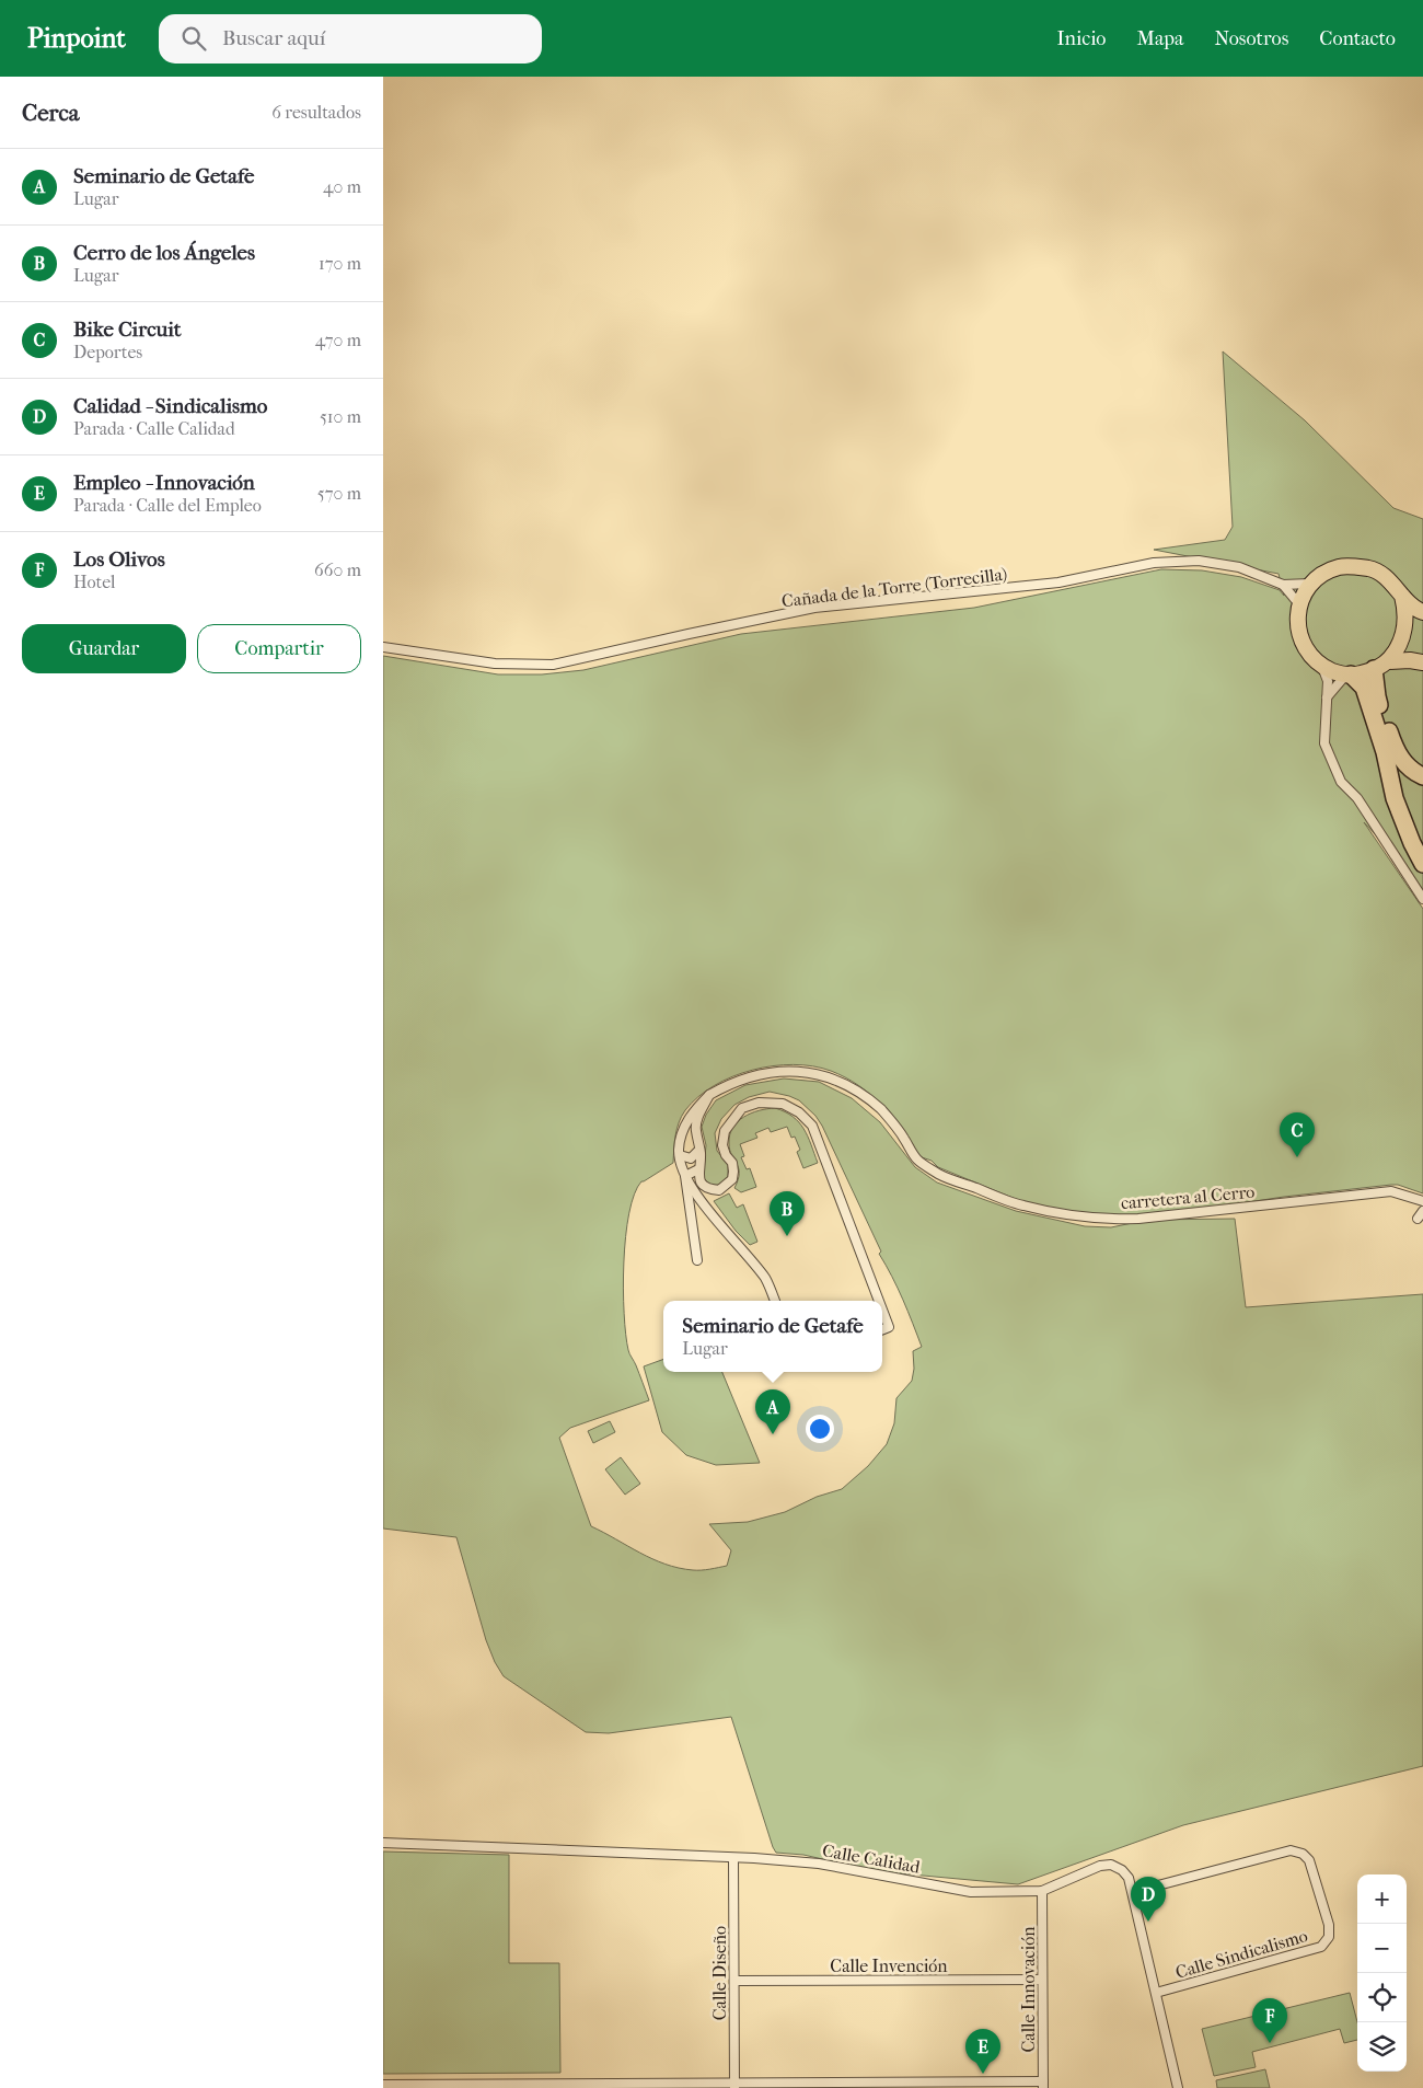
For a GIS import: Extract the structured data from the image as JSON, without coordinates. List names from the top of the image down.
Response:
{
  "streets": {
    "street": [
      "Cañada de la Torre (Torrecilla)",
      "carretera al Cerro",
      "Calle Calidad",
      "Calle Sindicalismo",
      "Calle Invención",
      "Calle Diseño",
      "Calle Innovación"
    ]
  },
  "crossings": [
    ["Calle Calidad", "Calle Sindicalismo"],
    ["Calle Calidad", "Calle Diseño"],
    ["Calle Calidad", "Calle Innovación"],
    ["Calle Invención", "Calle Diseño"],
    ["Calle Invención", "Calle Innovación"]
  ],
  "page": {
    "header": "Pinpoint",
    "search": "Buscar aquí",
    "nav": [
      "Inicio",
      "Mapa",
      "Nosotros",
      "Contacto"
    ],
    "heading": ["Cerca", "6 resultados"],
    "list": [
      {
        "mark": "A",
        "name": "Seminario de Getafe",
        "note": "Lugar",
        "value": "40 m"
      },
      {
        "mark": "B",
        "name": "Cerro de los Ángeles",
        "note": "Lugar",
        "value": "170 m"
      },
      {
        "mark": "C",
        "name": "Bike Circuit",
        "note": "Deportes",
        "value": "470 m"
      },
      {
        "mark": "D",
        "name": "Calidad - Sindicalismo",
        "note": "Parada · Calle Calidad",
        "value": "510 m"
      },
      {
        "mark": "E",
        "name": "Empleo - Innovación",
        "note": "Parada · Calle del Empleo",
        "value": "570 m"
      },
      {
        "mark": "F",
        "name": "Los Olivos",
        "note": "Hotel",
        "value": "660 m"
      }
    ],
    "buttons": ["Guardar", "Compartir"],
    "pins": [
      "C",
      "B",
      "A",
      "D",
      "F",
      "E"
    ],
    "popup": ["Seminario de Getafe", "Lugar"],
    "map_buttons": ["+", "−"]
  }
}
